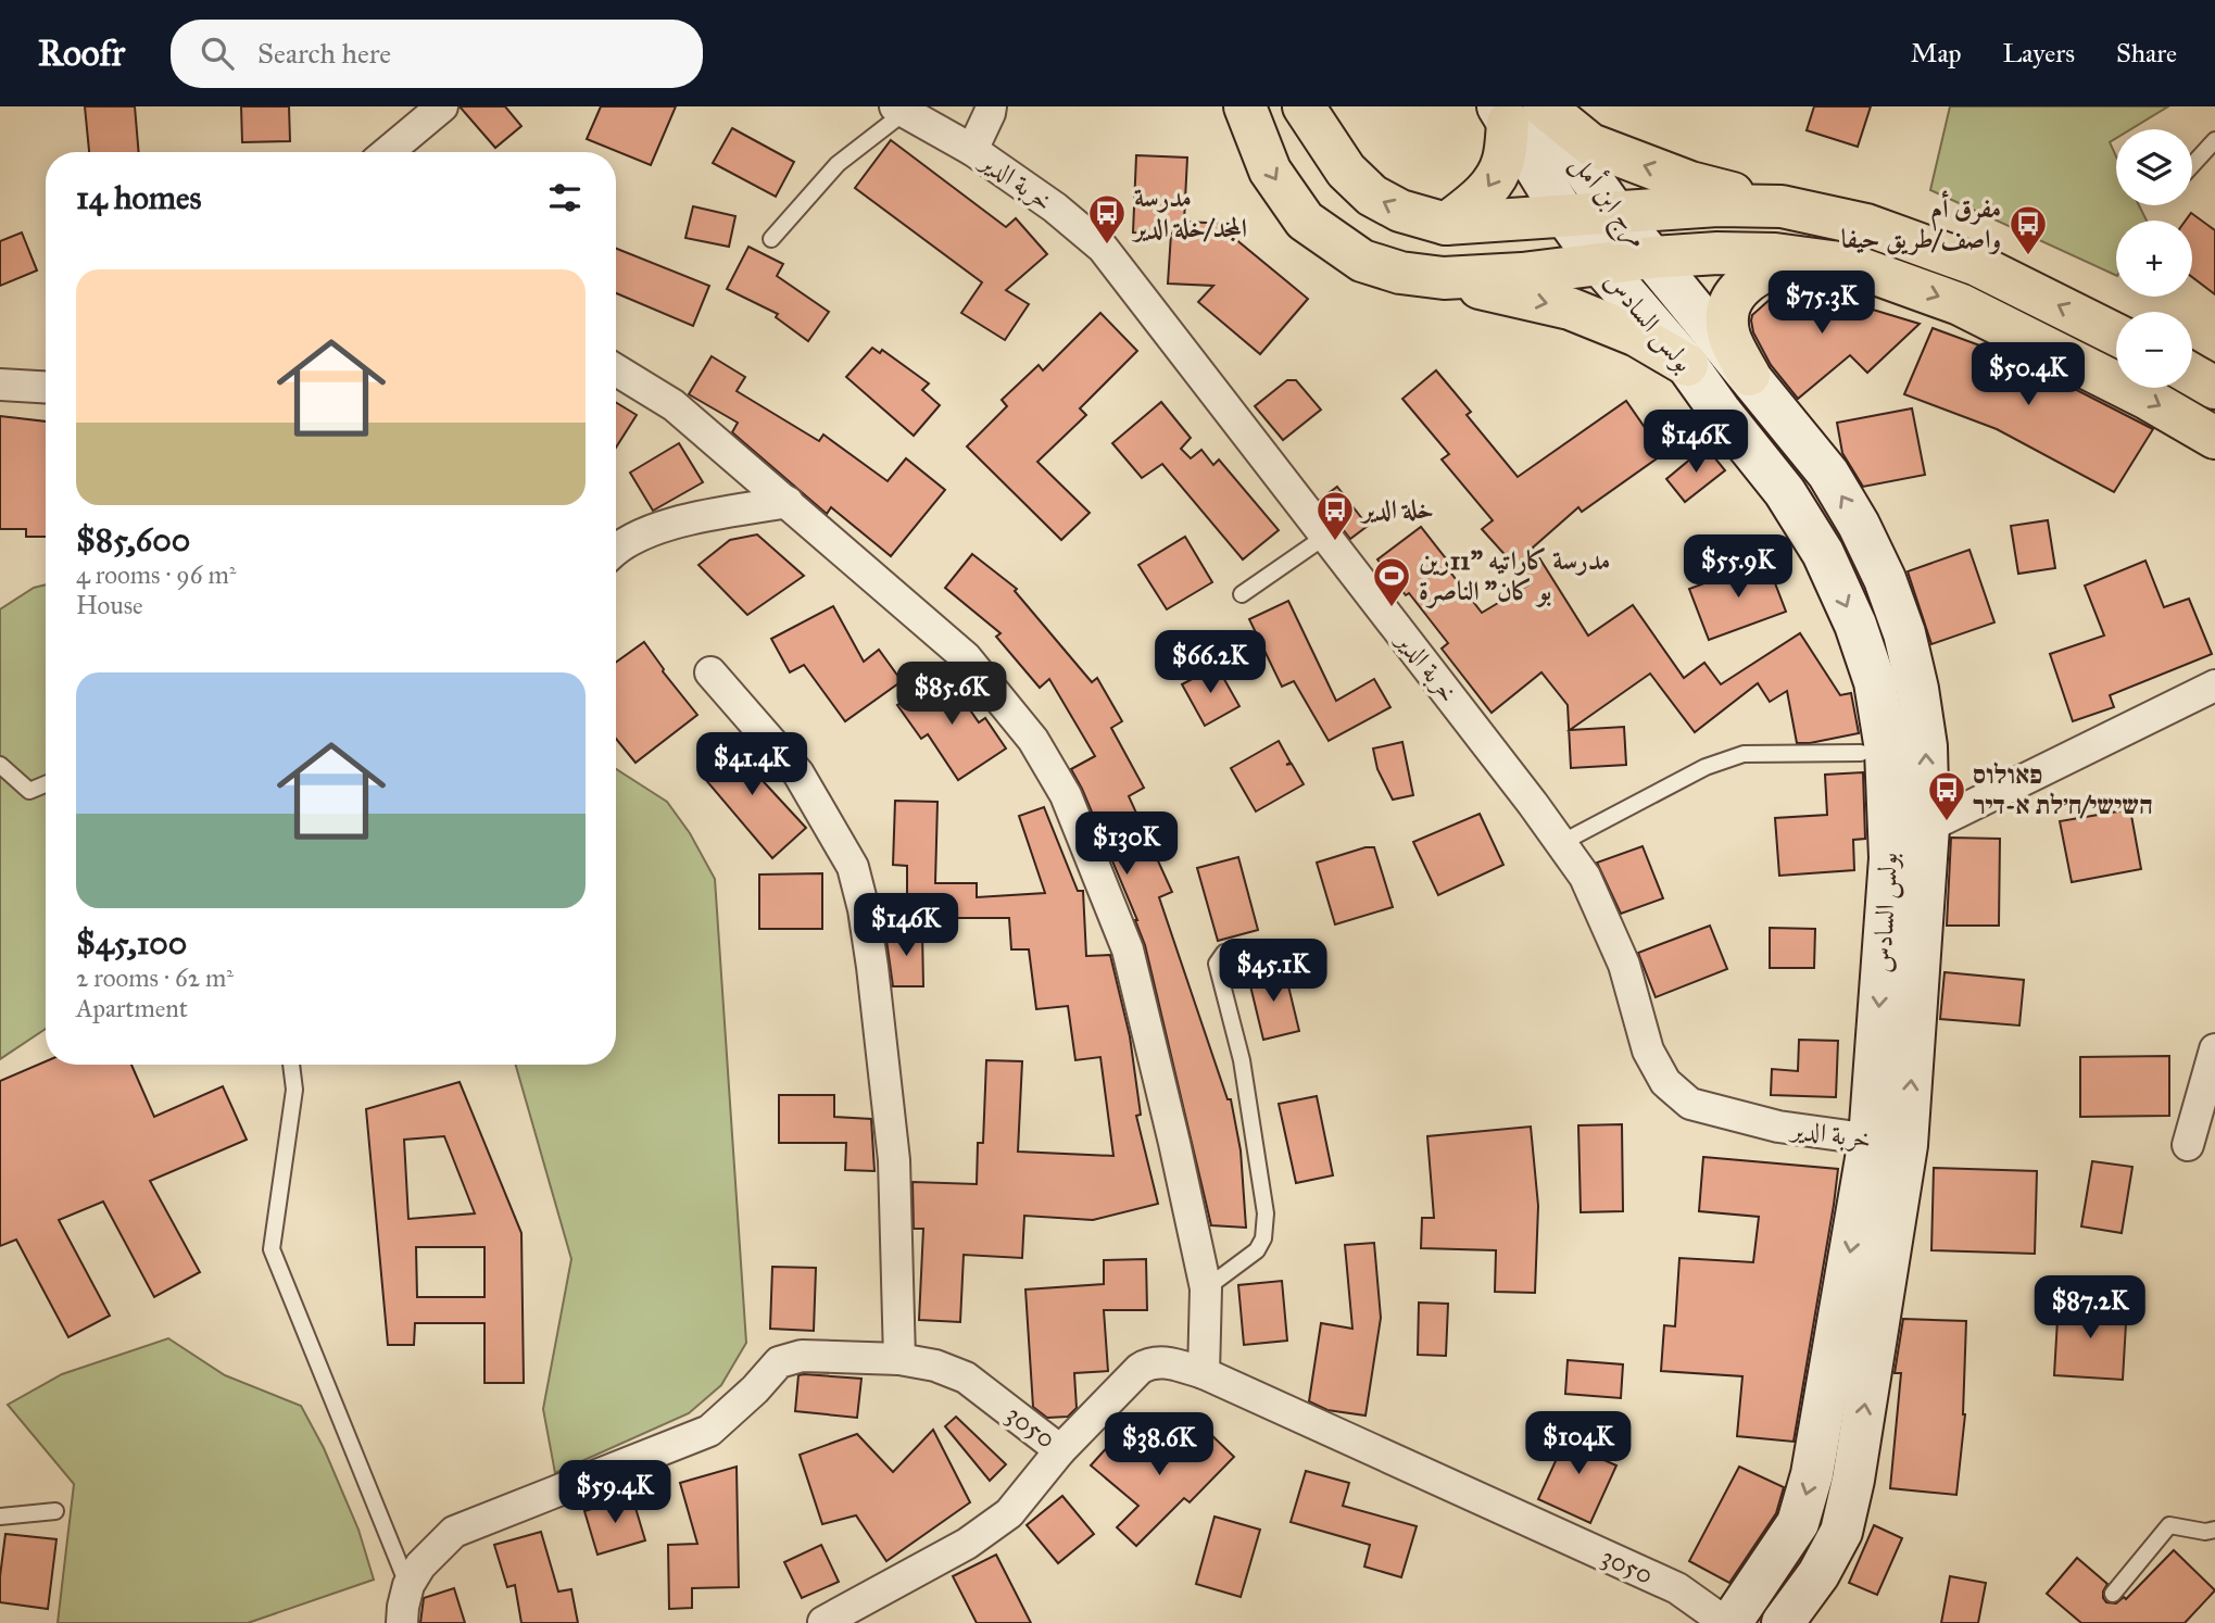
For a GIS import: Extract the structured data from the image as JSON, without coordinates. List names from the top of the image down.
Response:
{
  "streets": {
    "street": [
      "خربة الدير",
      "مرج ابن أمل",
      "بولس السادس",
      "3050"
    ]
  },
  "crossings": [
    ["خربة الدير", "بولس السادس"],
    ["مرج ابن أمل", "بولس السادس"],
    ["بولس السادس", "3050"]
  ],
  "places": {
    "bus stop": [
      "مدرسة المجد/خلة الدير",
      "مفرق أم واصف/طريق حيفا",
      "خلة الدير",
      "פאולוס השישי/ח׳לת א-דיר"
    ],
    "sports": ["مدرسة كاراتيه \"11رين بو كان\" الناصرة"]
  },
  "page": {
    "header": "Roofr",
    "search": "Search here",
    "nav": ["Map", "Layers", "Share"],
    "map_buttons": ["+", "−"],
    "heading": "14 homes",
    "list": [
      {
        "name": "$85,600",
        "note": "4 rooms · 96 m² · House"
      },
      {
        "name": "$45,100",
        "note": "2 rooms · 62 m² · Apartment"
      }
    ],
    "price": [
      "$75.3K",
      "$50.4K",
      "$146K",
      "$55.9K",
      "$66.2K",
      "$85.6K",
      "$41.4K",
      "$130K",
      "$146K",
      "$45.1K",
      "$87.2K",
      "$104K",
      "$38.6K",
      "$59.4K"
    ]
  }
}
